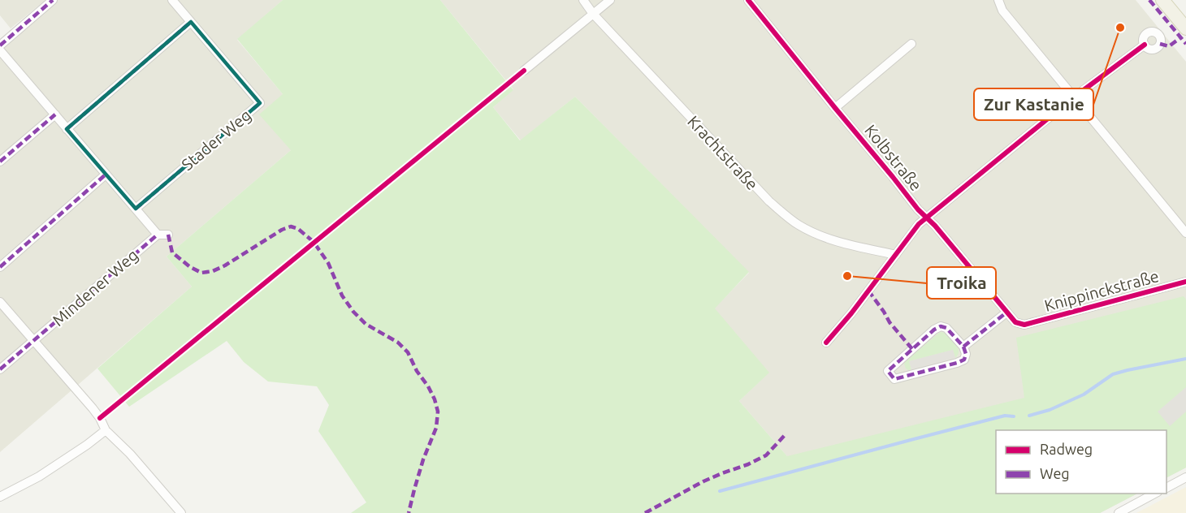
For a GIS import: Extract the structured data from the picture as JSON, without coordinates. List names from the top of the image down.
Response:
{
  "streets": {
    "street": [
      "Stader Weg",
      "Krachtstraße",
      "Kolbstraße",
      "Mindener Weg",
      "Knippinckstraße"
    ]
  },
  "crossings": [
    ["Kolbstraße", "Knippinckstraße"]
  ],
  "places": ["Zur Kastanie", "Troika"],
  "legend": ["Radweg", "Weg"]
}
